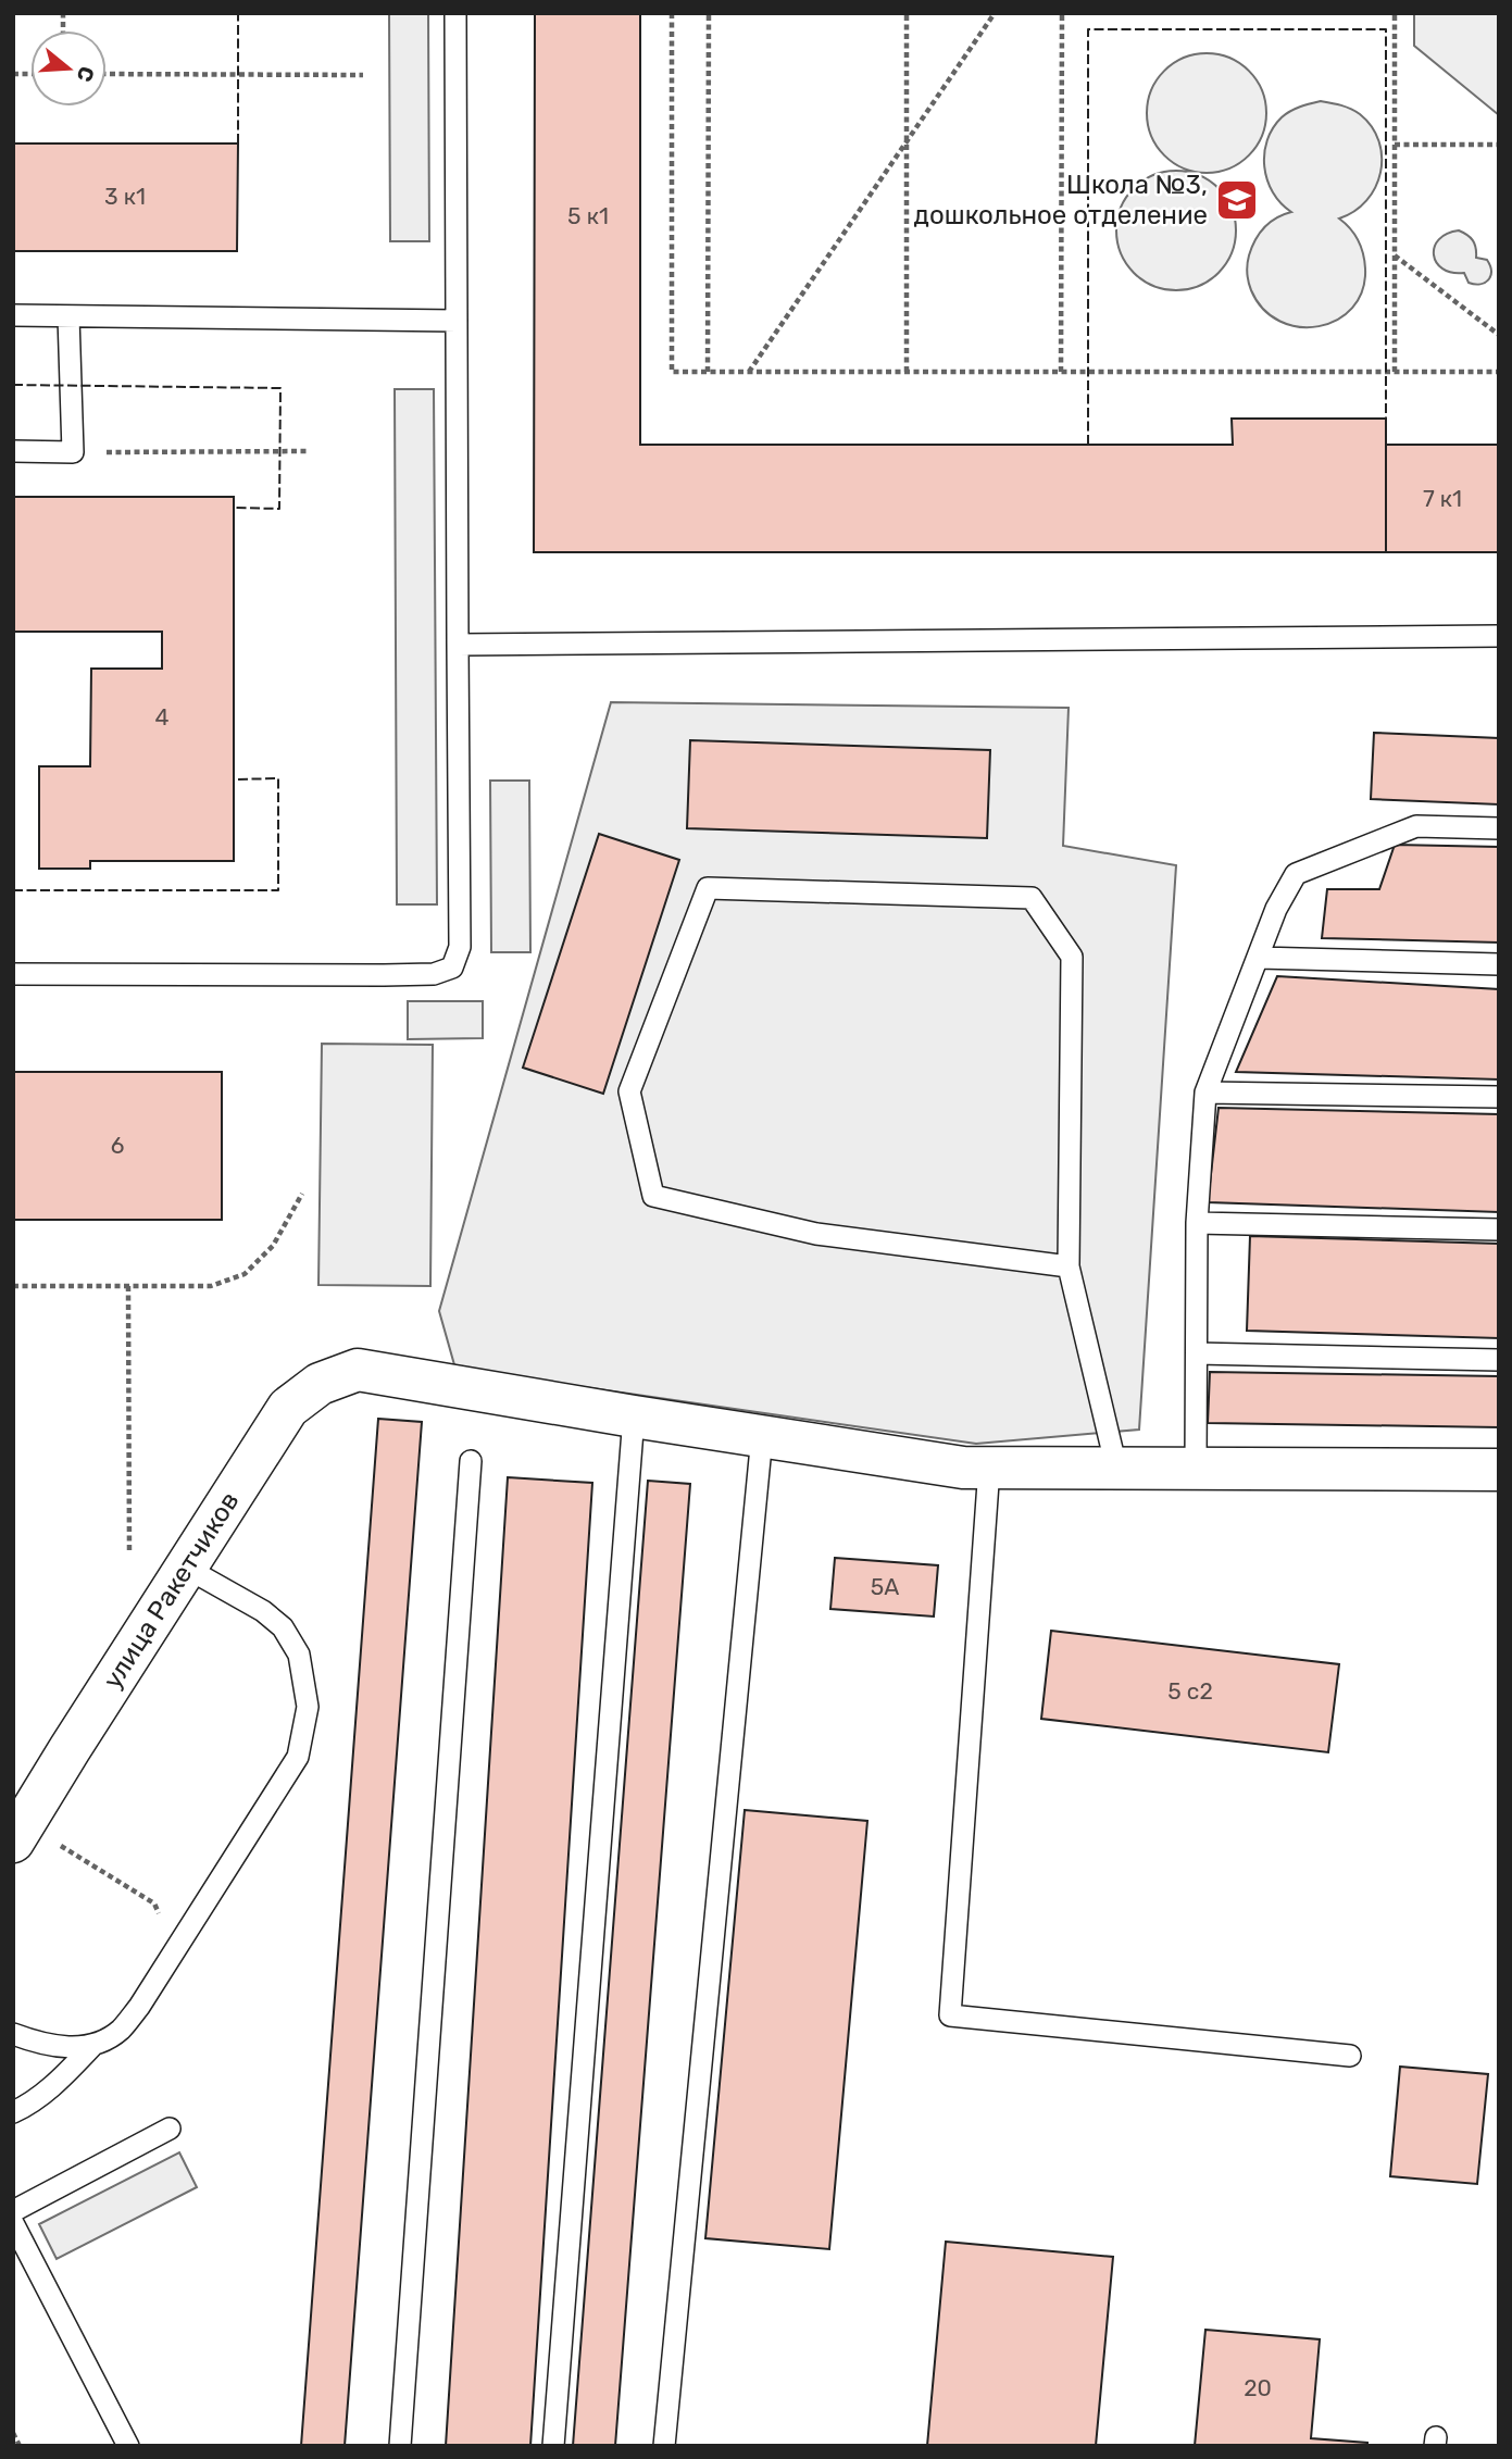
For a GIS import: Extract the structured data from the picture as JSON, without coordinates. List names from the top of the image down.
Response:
{
  "streets": {
    "street": ["улица Ракетчиков"]
  },
  "places": {
    "school or university": ["Школа №3, дошкольное отделение"]
  },
  "house_numbers": [
    "3 к1",
    "5 к1",
    "7 к1",
    "4",
    "6",
    "5А",
    "5 c2",
    "20"
  ],
  "north": "right"
}
